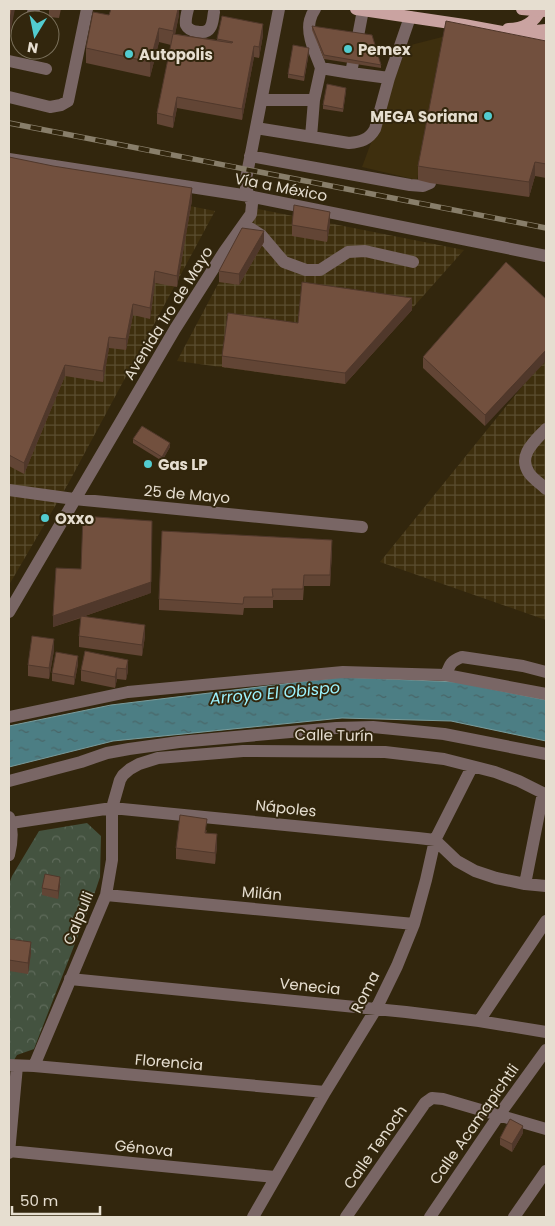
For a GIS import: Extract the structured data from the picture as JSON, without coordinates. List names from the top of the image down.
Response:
{
  "streets": {
    "street": [
      "Vía a México",
      "Avenida 1ro de Mayo",
      "25 de Mayo",
      "Calle Turín",
      "Nápoles",
      "Milán",
      "Calpulli",
      "Venecia",
      "Roma",
      "Florencia",
      "Calle Acamapichtli",
      "Calle Tenoch",
      "Génova"
    ]
  },
  "crossings": [
    ["Vía a México", "Avenida 1ro de Mayo"],
    ["Avenida 1ro de Mayo", "25 de Mayo"],
    ["Calle Turín", "Calpulli"],
    ["Calle Turín", "Roma"],
    ["Nápoles", "Calpulli"],
    ["Nápoles", "Roma"],
    ["Milán", "Calpulli"],
    ["Milán", "Roma"],
    ["Calpulli", "Venecia"],
    ["Calpulli", "Florencia"],
    ["Venecia", "Roma"],
    ["Roma", "Florencia"],
    ["Roma", "Génova"],
    ["Calle Acamapichtli", "Calle Tenoch"]
  ],
  "water": ["Arroyo El Obispo"],
  "places": [
    "Pemex",
    "Autopolis",
    "MEGA Soriana",
    "Gas LP",
    "Oxxo"
  ],
  "scale_bar": "50 m",
  "north": "bottom"
}
